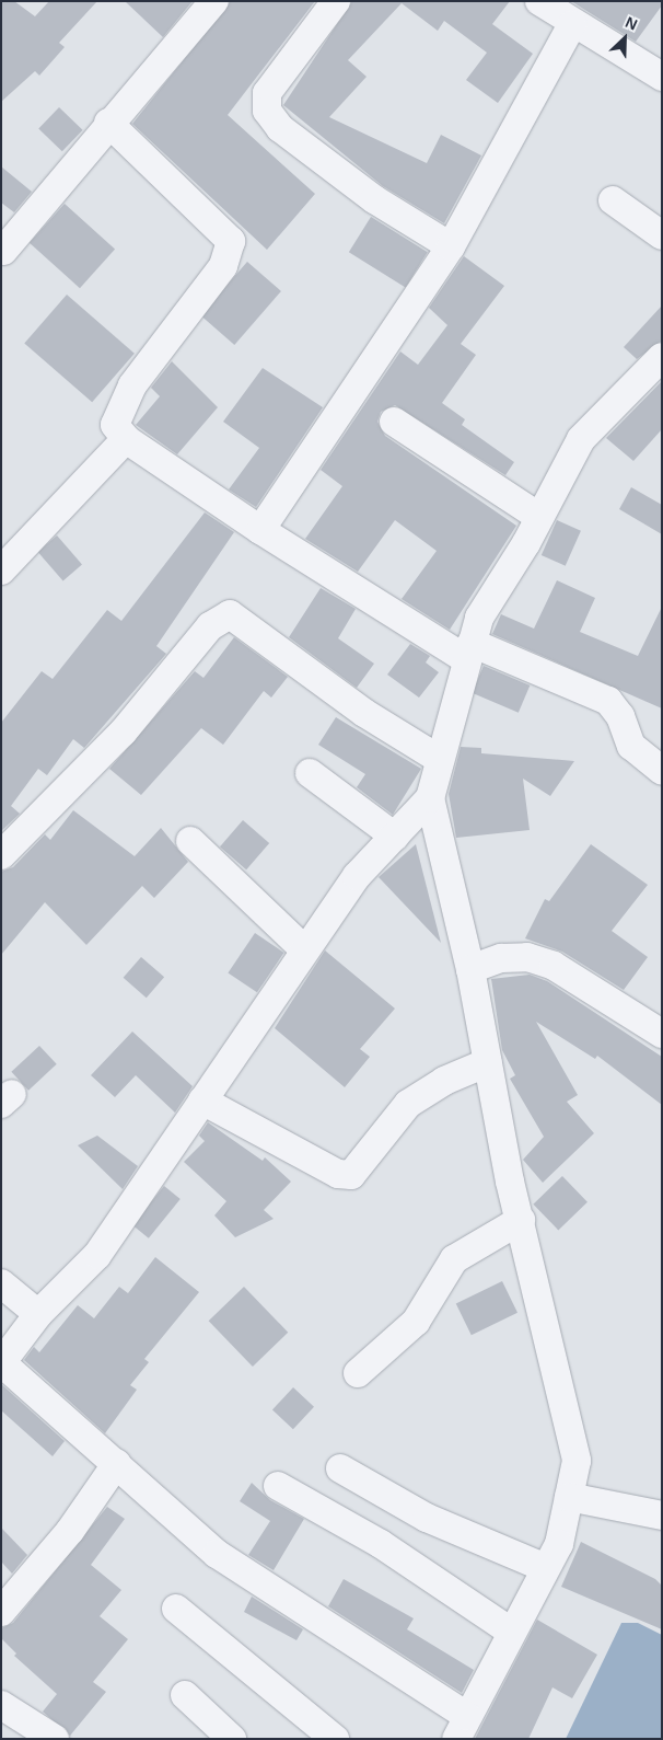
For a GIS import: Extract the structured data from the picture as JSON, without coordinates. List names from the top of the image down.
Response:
{
  "north": "top right"
}
